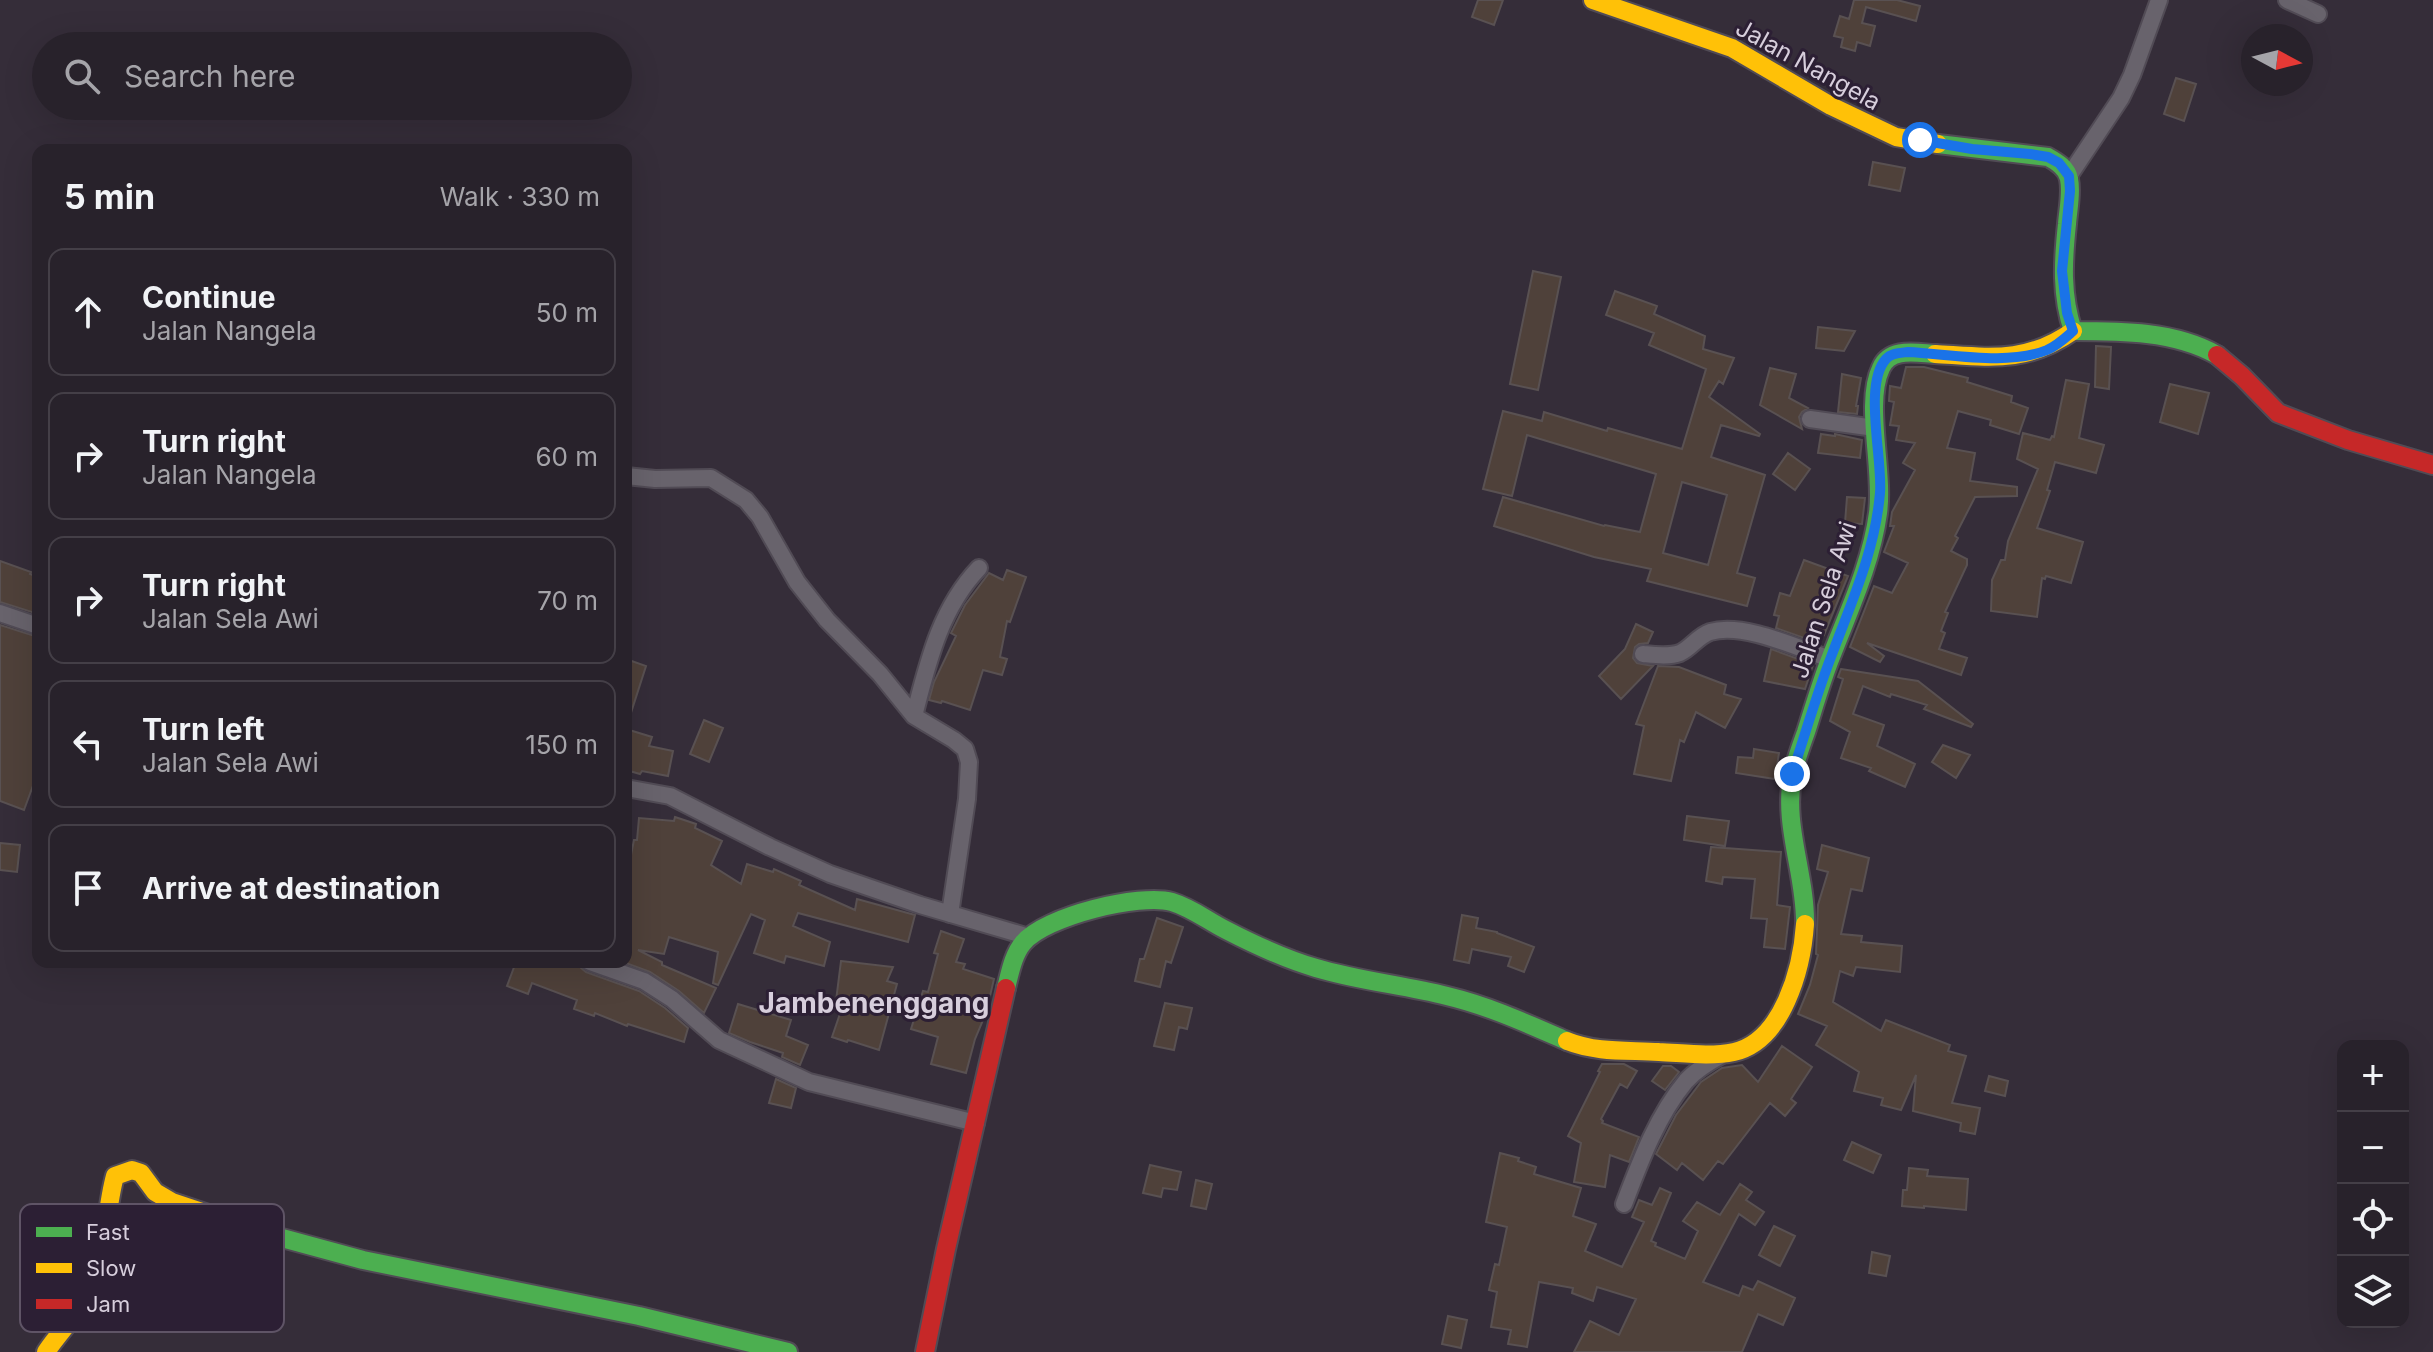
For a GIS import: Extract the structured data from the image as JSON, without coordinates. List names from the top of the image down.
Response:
{
  "streets": {
    "street": ["Jalan Nangela", "Jalan Sela Awi"]
  },
  "districts": ["Jambenenggang"],
  "legend": ["Fast", "Slow", "Jam"],
  "north": "right",
  "page": {
    "search": "Search here",
    "heading": ["5 min", "Walk · 330 m"],
    "list": [
      ["Continue", "Jalan Nangela", "50 m"],
      ["Turn right", "Jalan Nangela", "60 m"],
      ["Turn right", "Jalan Sela Awi", "70 m"],
      ["Turn left", "Jalan Sela Awi", "150 m"],
      "Arrive at destination"
    ],
    "map_buttons": ["+", "−"]
  }
}
